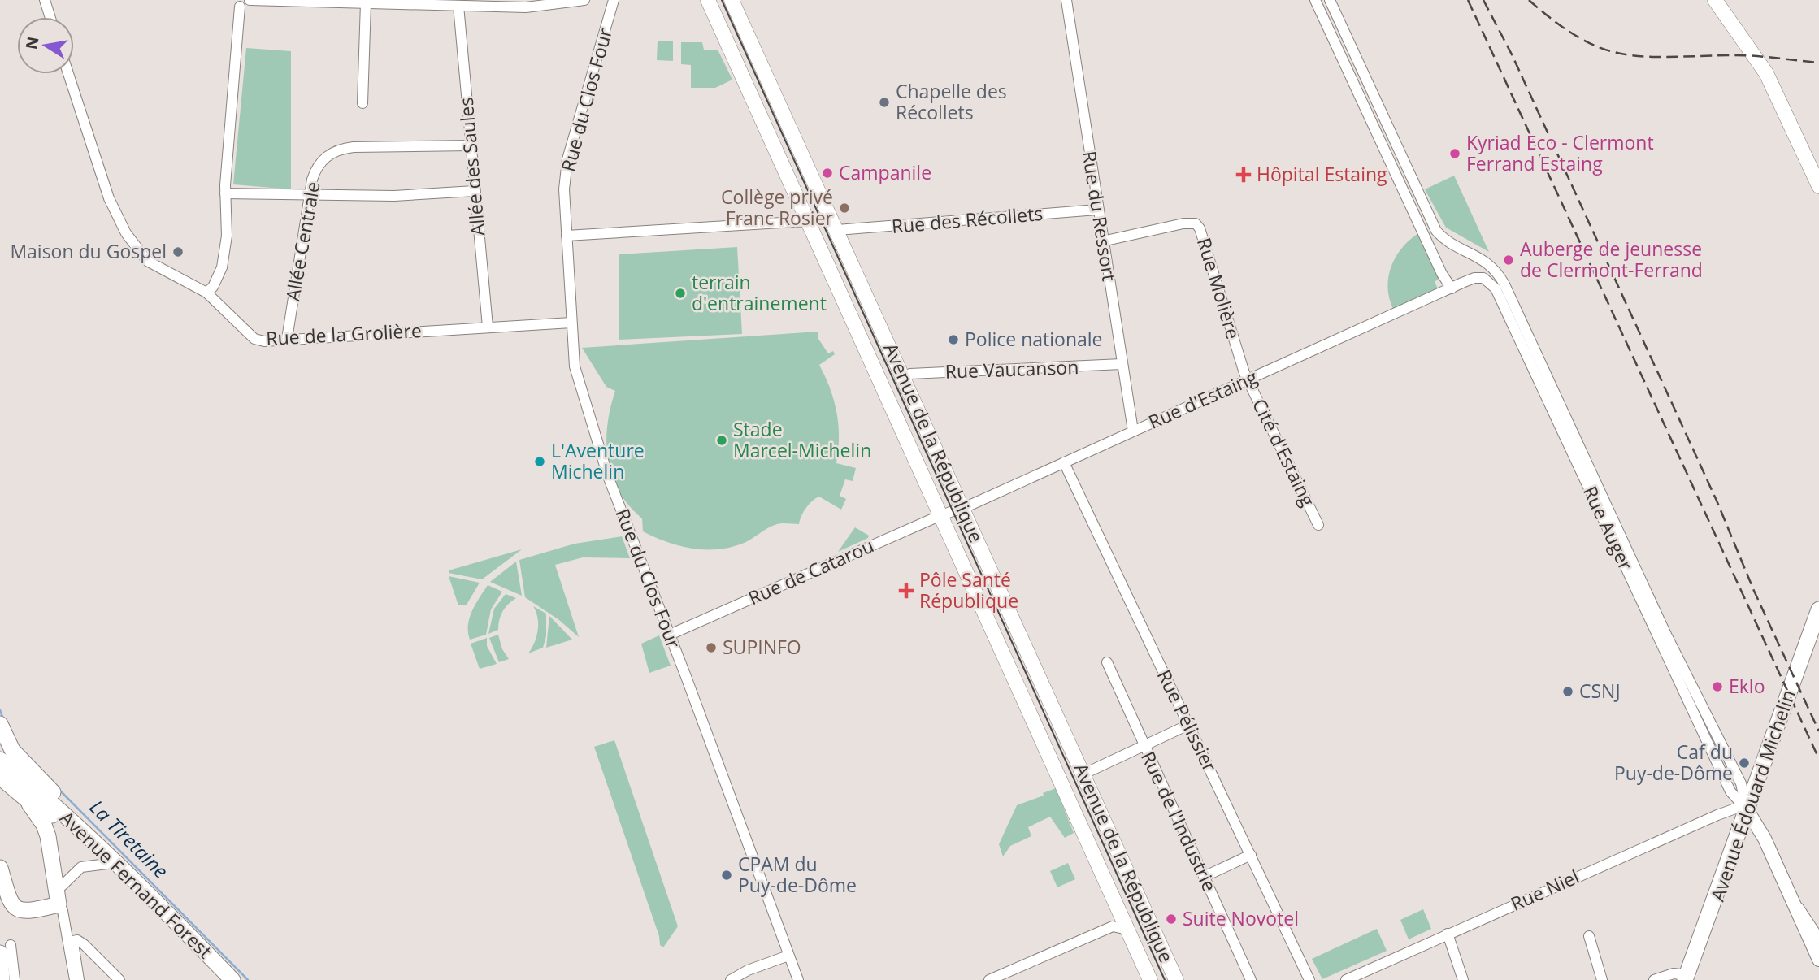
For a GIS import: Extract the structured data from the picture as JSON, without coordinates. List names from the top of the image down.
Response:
{
  "streets": {
    "main road": ["Avenue de la République", "Avenue Édouard Michelin", "Avenue Fernand Forest"],
    "street": [
      "Rue du Clos Four",
      "Allée des Saules",
      "Rue du Ressort",
      "Rue des Récollets",
      "Allée Centrale",
      "Rue Molière",
      "Rue de la Grolière",
      "Rue Vaucanson",
      "Rue d'Estaing",
      "Cité d'Estaing",
      "Rue Auger",
      "Rue de Catarou",
      "Rue Pélissier",
      "Rue de l'Industrie",
      "Rue Niel"
    ]
  },
  "crossings": [
    ["Rue du Clos Four", "Rue de la Grolière"],
    ["Rue du Clos Four", "Rue de Catarou"],
    ["Allée des Saules", "Allée Centrale"],
    ["Allée des Saules", "Rue de la Grolière"],
    ["Rue du Ressort", "Rue des Récollets"],
    ["Rue du Ressort", "Rue Molière"],
    ["Rue du Ressort", "Rue Vaucanson"],
    ["Rue du Ressort", "Rue d'Estaing"],
    ["Rue des Récollets", "Avenue de la République"],
    ["Allée Centrale", "Rue de la Grolière"],
    ["Rue Molière", "Rue d'Estaing"],
    ["Rue Molière", "Cité d'Estaing"],
    ["Rue Vaucanson", "Avenue de la République"],
    ["Rue d'Estaing", "Avenue de la République"],
    ["Rue d'Estaing", "Cité d'Estaing"],
    ["Rue d'Estaing", "Rue Auger"],
    ["Rue d'Estaing", "Rue de Catarou"],
    ["Rue d'Estaing", "Rue Pélissier"],
    ["Avenue de la République", "Rue de Catarou"],
    ["Rue Auger", "Avenue Édouard Michelin"],
    ["Rue Auger", "Rue Niel"],
    ["Avenue Édouard Michelin", "Rue Niel"]
  ],
  "water": ["La Tiretaine"],
  "places": {
    "other": [
      "Chapelle des Récollets",
      "Kyriad Eco - Clermont Ferrand Estaing",
      "Campanile",
      "Collège privé Franc Rosier",
      "Maison du Gospel",
      "Auberge de jeunesse de Clermont-Ferrand",
      "terrain d'entrainement",
      "Police nationale",
      "Stade Marcel-Michelin",
      "L'Aventure Michelin",
      "SUPINFO",
      "Eklo",
      "CSNJ",
      "Caf du Puy-de-Dôme",
      "CPAM du Puy-de-Dôme",
      "Suite Novotel"
    ],
    "health": ["Hôpital Estaing", "Pôle Santé République"]
  },
  "north": "left"
}
